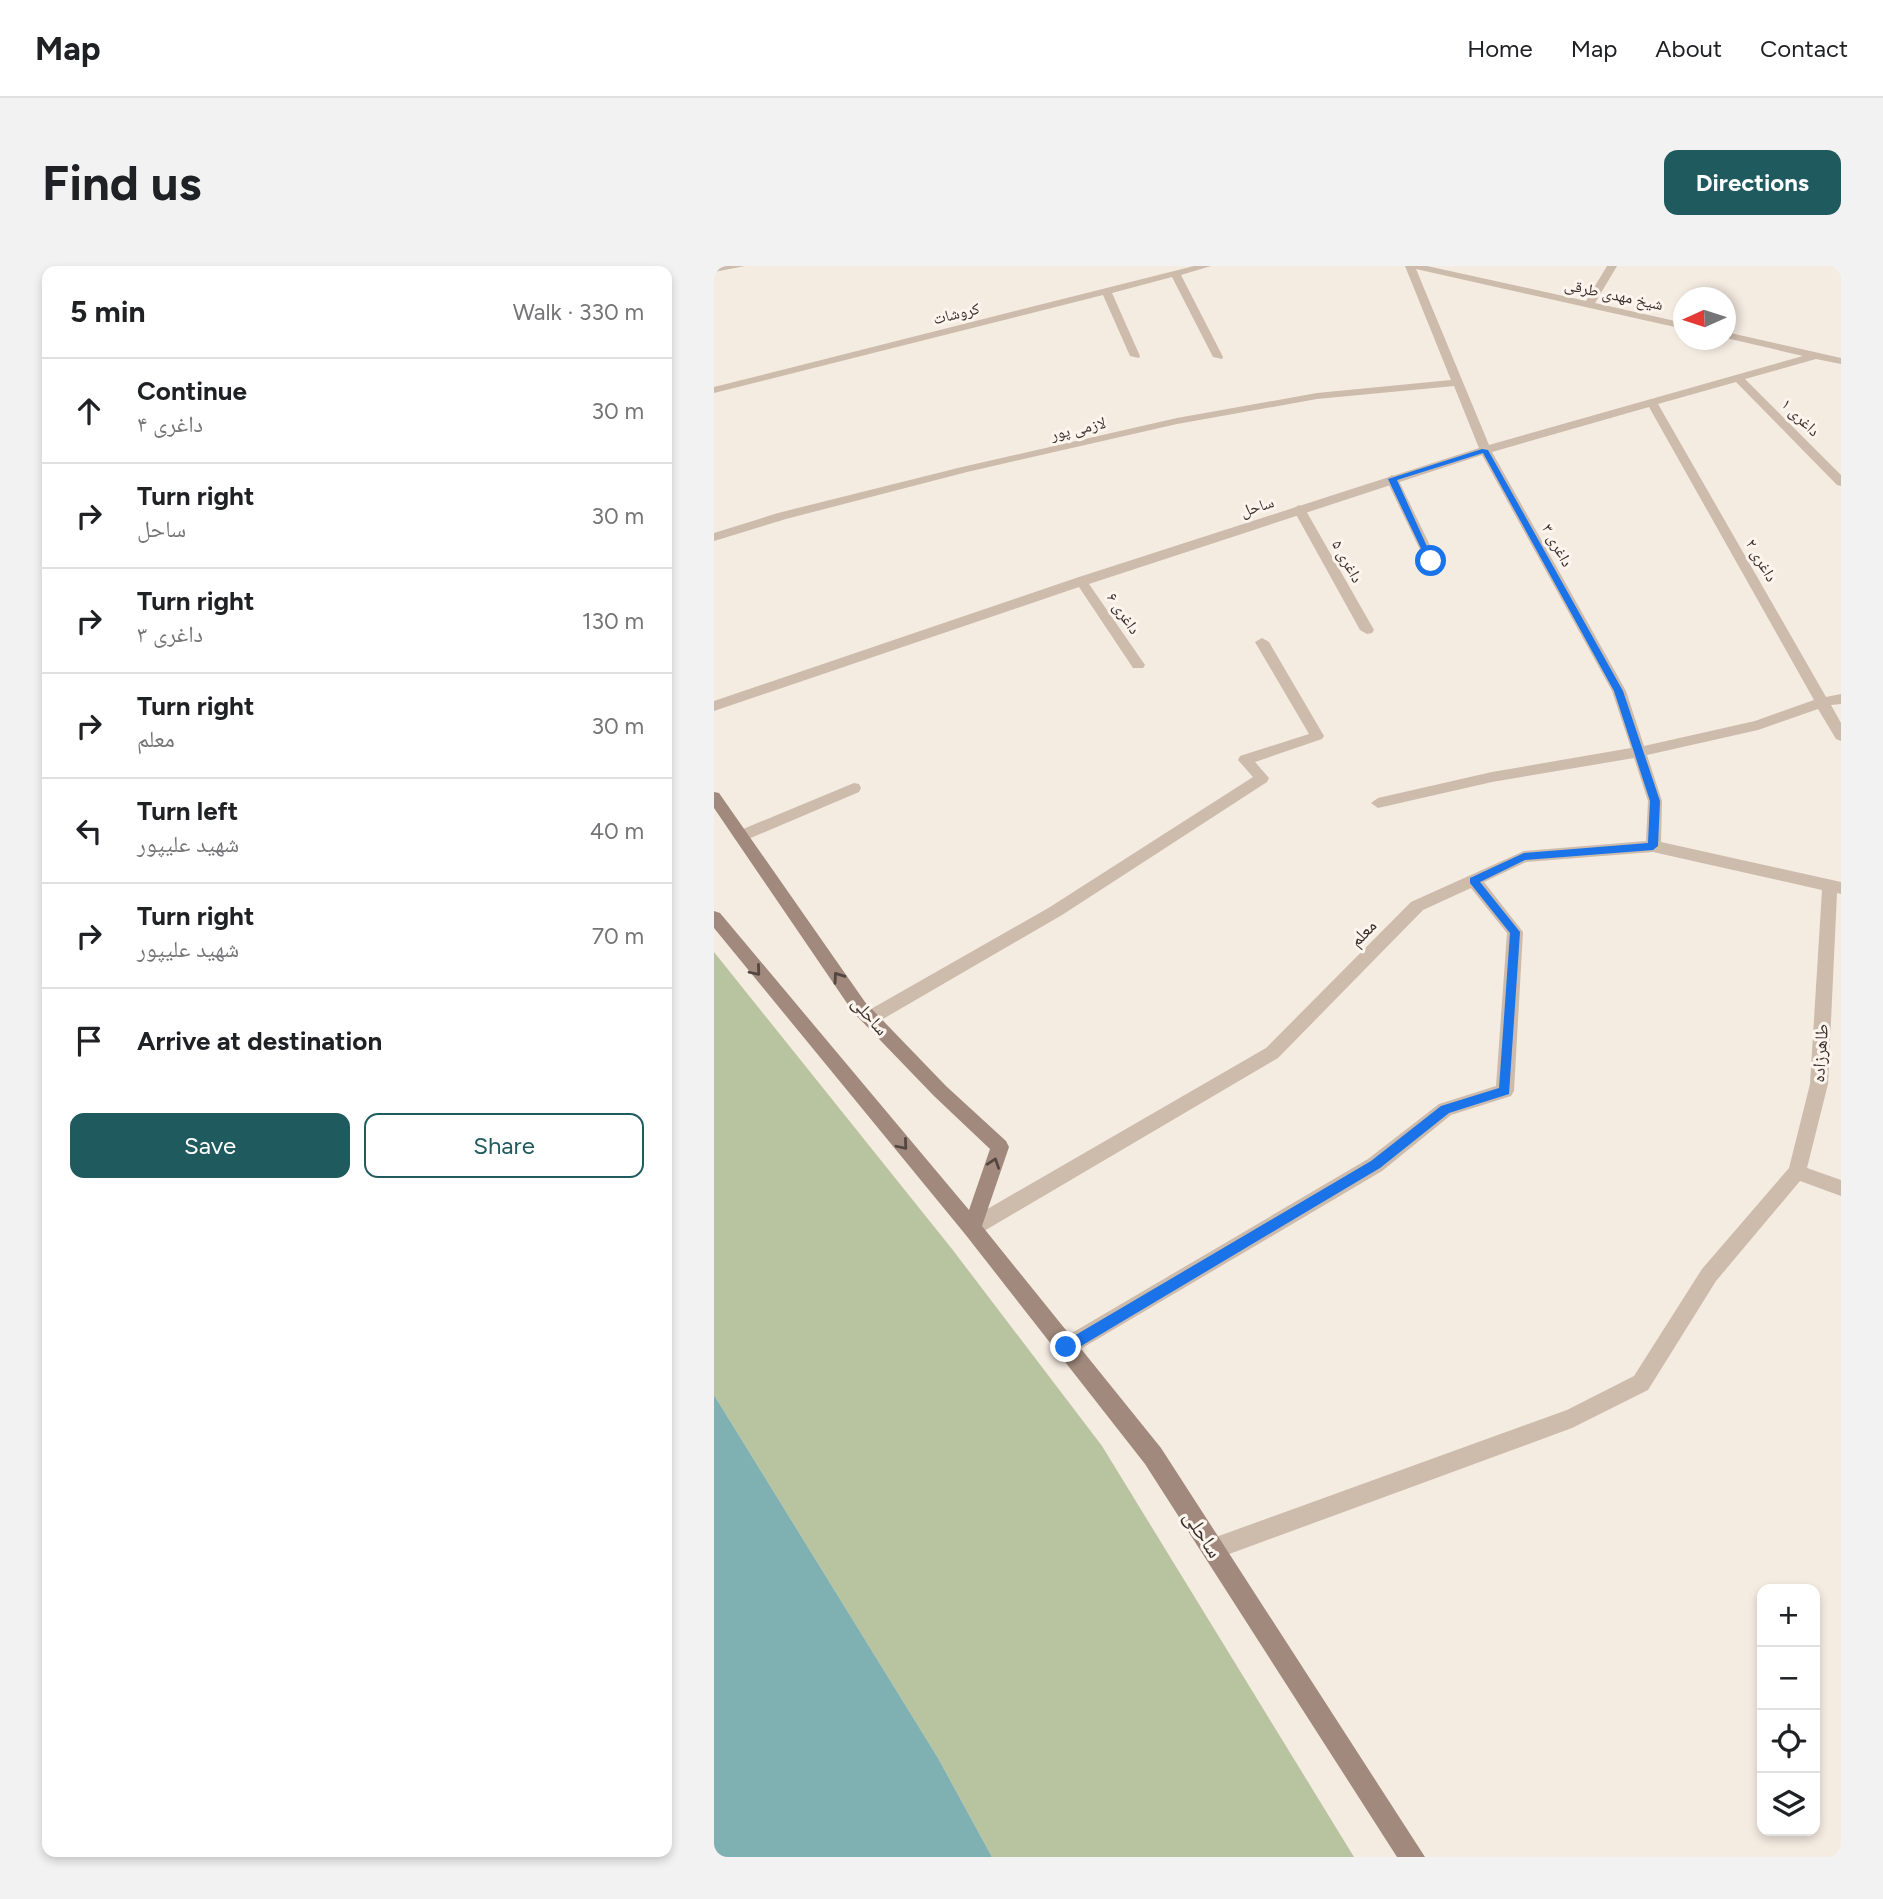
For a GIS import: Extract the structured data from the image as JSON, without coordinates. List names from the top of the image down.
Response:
{
  "streets": {
    "main road": ["ساحلی"],
    "street": [
      "شیخ مهدی طرقی",
      "کروشات",
      "داغری ۱",
      "لازمی پور",
      "ساحل",
      "داغری ۳",
      "داغری ۲",
      "داغری ۵",
      "داغری ۶",
      "معلم",
      "طاهرزاده"
    ]
  },
  "crossings": [
    ["شیخ مهدی طرقی", "داغری ۳"],
    ["داغری ۱", "ساحل"],
    ["لازمی پور", "داغری ۳"],
    ["ساحل", "داغری ۳"],
    ["ساحل", "داغری ۲"],
    ["ساحل", "داغری ۵"],
    ["ساحل", "داغری ۶"],
    ["داغری ۳", "معلم"],
    ["معلم", "ساحلی"],
    ["معلم", "طاهرزاده"]
  ],
  "north": "left",
  "page": {
    "header": "Map",
    "nav": [
      "Home",
      "Map",
      "About",
      "Contact"
    ],
    "buttons": [
      "Directions",
      ["Save", "Share"]
    ],
    "title": "Find us",
    "heading": ["5 min", "Walk · 330 m"],
    "list": [
      ["Continue", "داغری ۴", "30 m"],
      ["Turn right", "ساحل", "30 m"],
      ["Turn right", "داغری ۳", "130 m"],
      ["Turn right", "معلم", "30 m"],
      ["Turn left", "شهید علیپور", "40 m"],
      ["Turn right", "شهید علیپور", "70 m"],
      "Arrive at destination"
    ],
    "map_buttons": ["+", "−"]
  }
}
